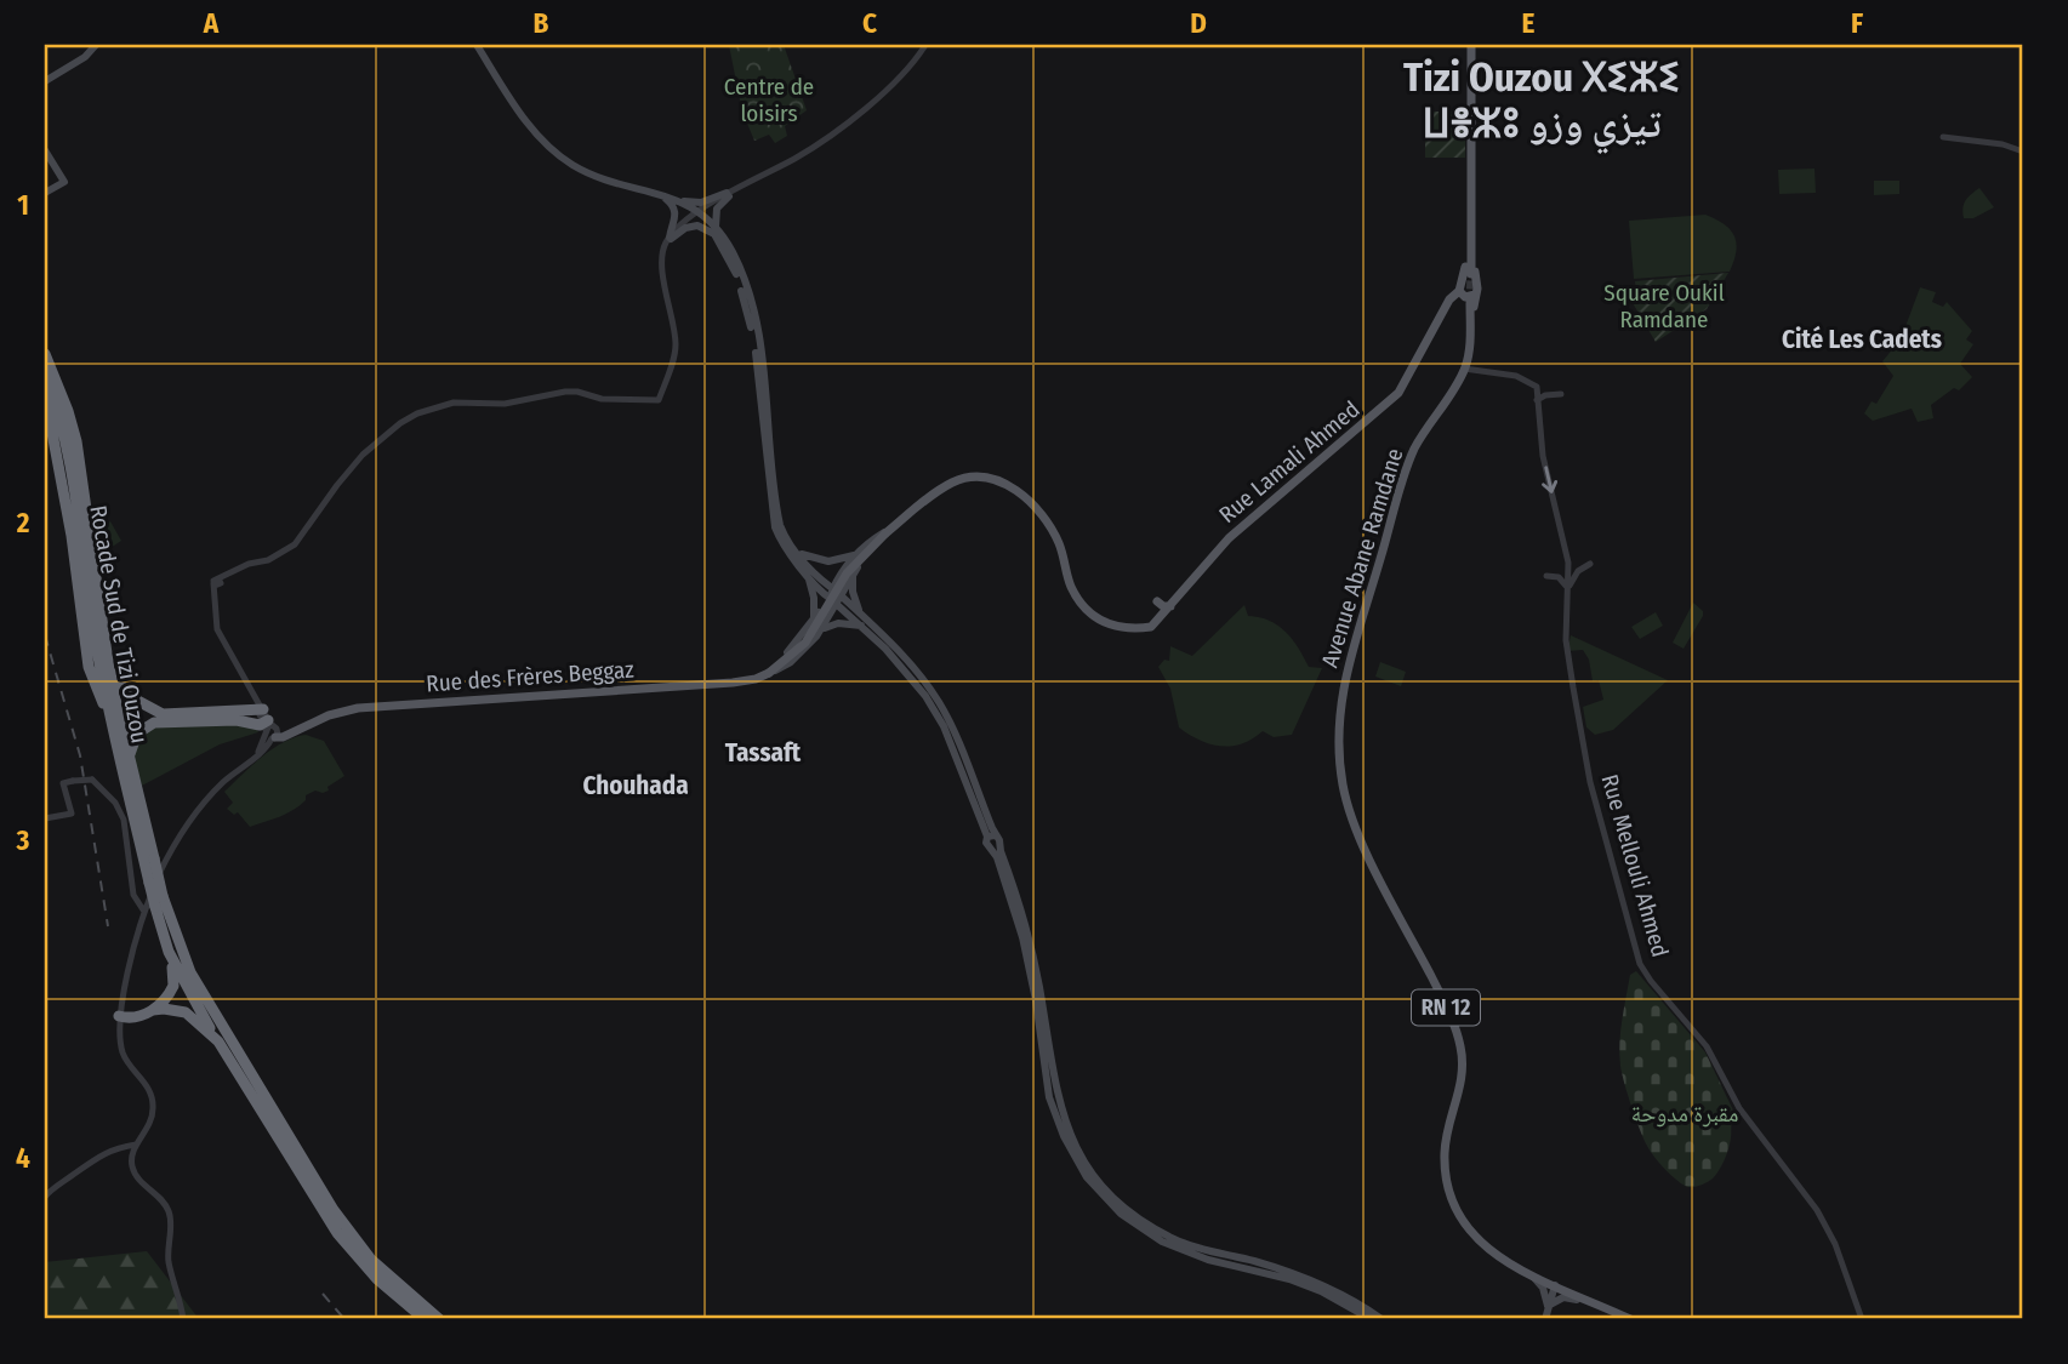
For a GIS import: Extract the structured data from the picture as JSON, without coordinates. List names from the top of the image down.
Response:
{
  "streets": {
    "highway": ["Rocade Sud de Tizi Ouzou"],
    "main road": [
      "Rue Lamali Ahmed",
      "Avenue Abane Ramdane",
      "Rue des Frères Beggaz",
      "RN 12"
    ],
    "street": ["Rue Mellouli Ahmed"]
  },
  "crossings": [
    ["Avenue Abane Ramdane", "Rue Mellouli Ahmed"],
    ["Avenue Abane Ramdane", "RN 12"]
  ],
  "districts": [
    "Tizi Ouzou ⵝⵉⵣⵉ ⵡⴻⵣⵓ تيزي وزو",
    "Cité Les Cadets",
    "Tassaft",
    "Chouhada"
  ],
  "parks": ["Centre de loisirs", "Square Oukil Ramdane", "مقبرة مدوحة"],
  "grid": {
    "columns": [
      "A",
      "B",
      "C",
      "D",
      "E",
      "F"
    ],
    "rows": [
      "1",
      "2",
      "3",
      "4"
    ]
  }
}
